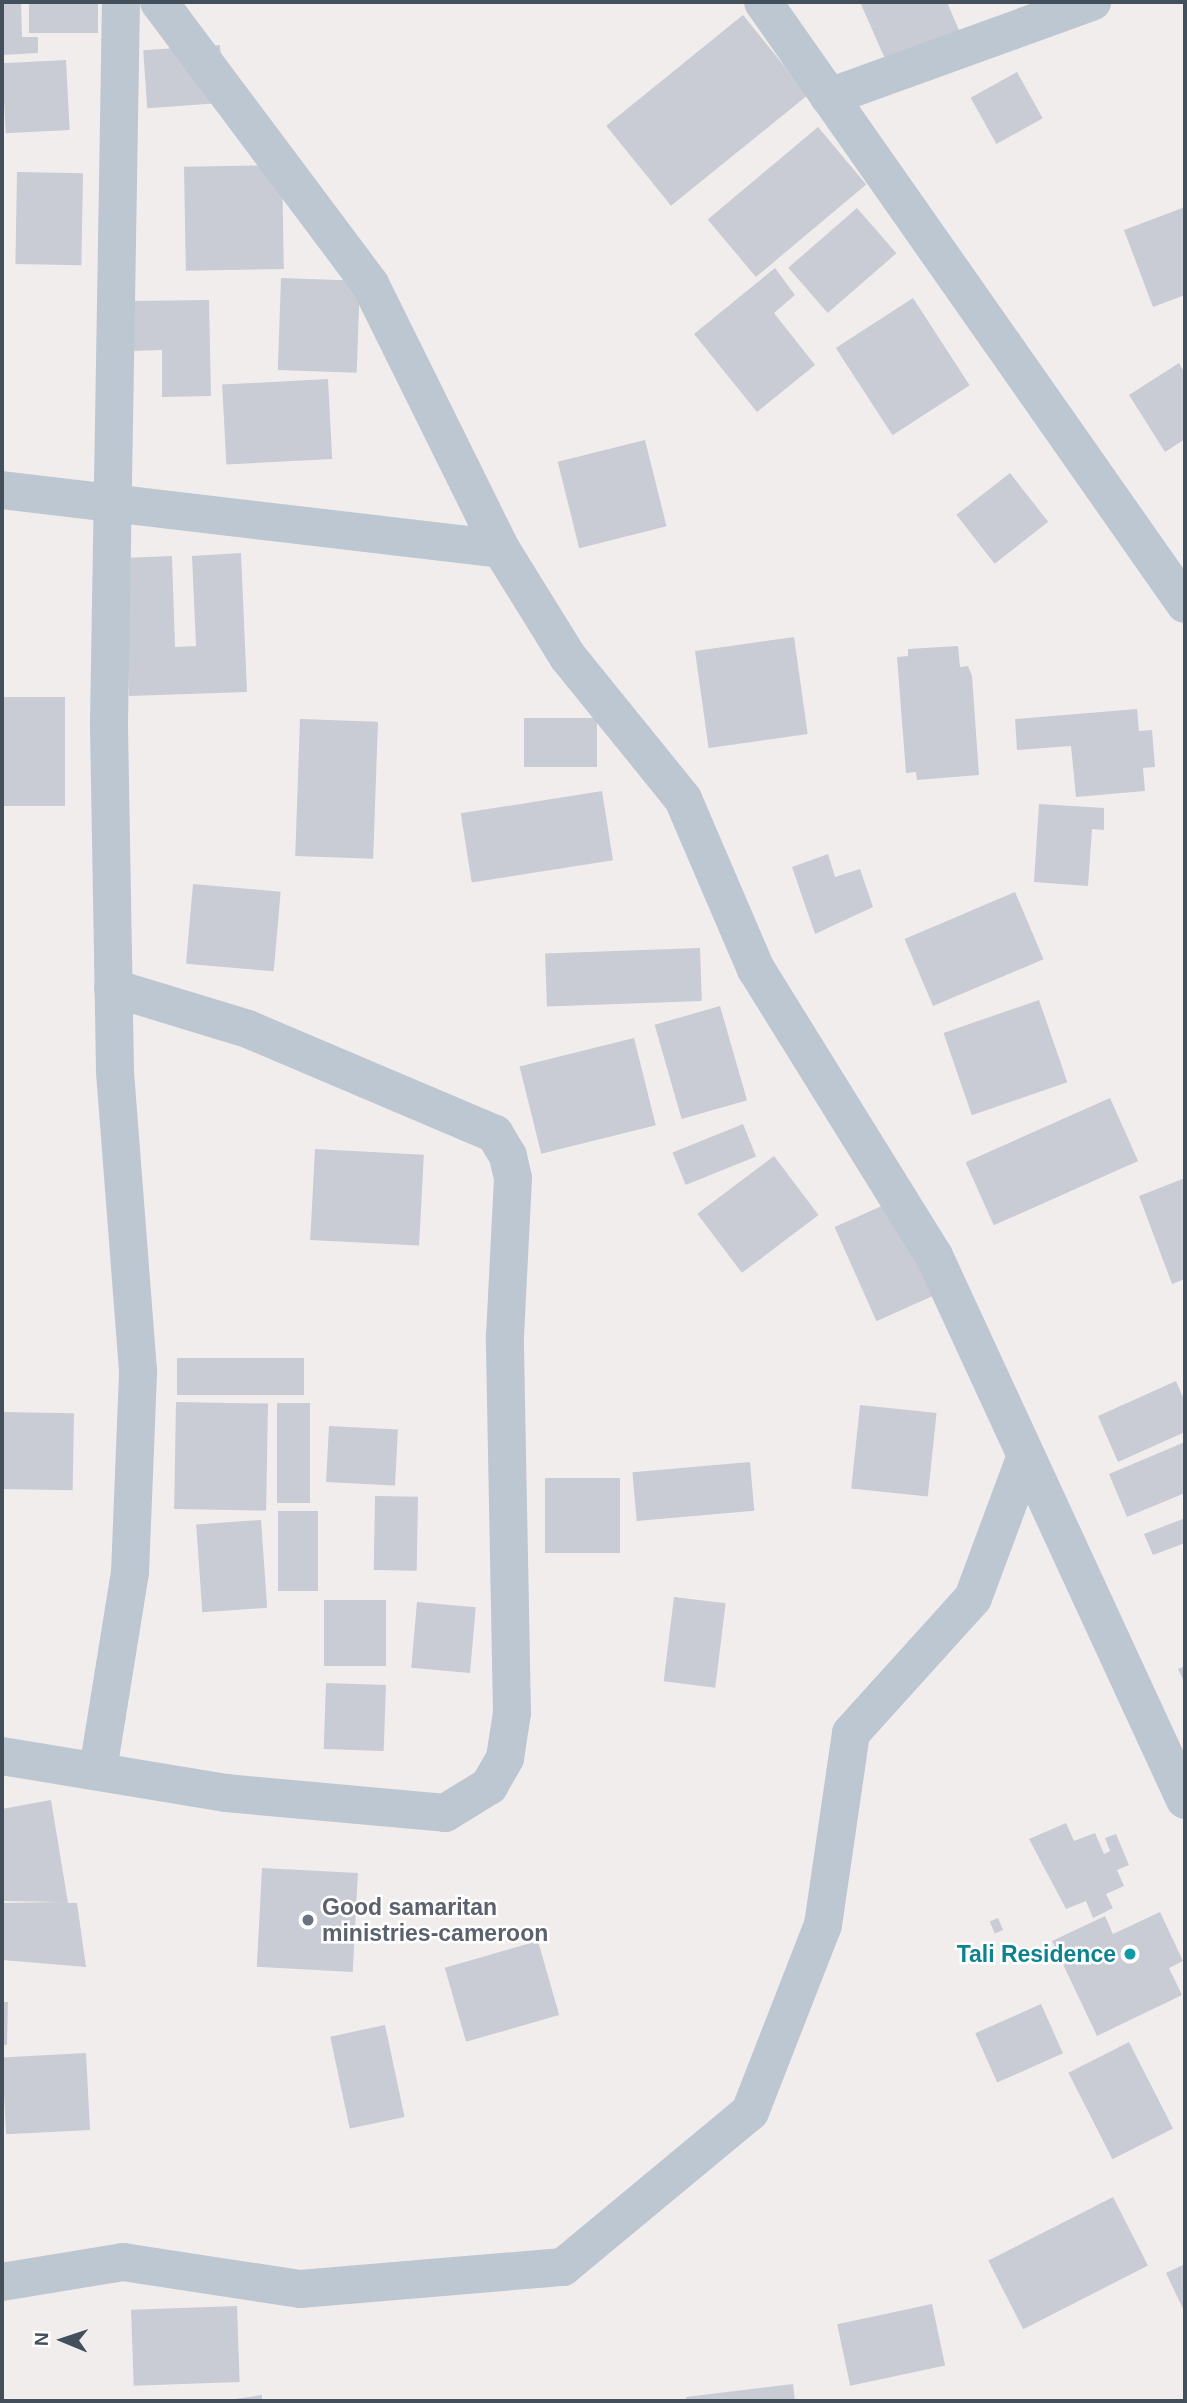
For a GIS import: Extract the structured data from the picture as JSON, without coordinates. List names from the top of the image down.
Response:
{
  "places": ["Good samaritan ministries-cameroon", "Tali Residence"],
  "north": "left"
}
